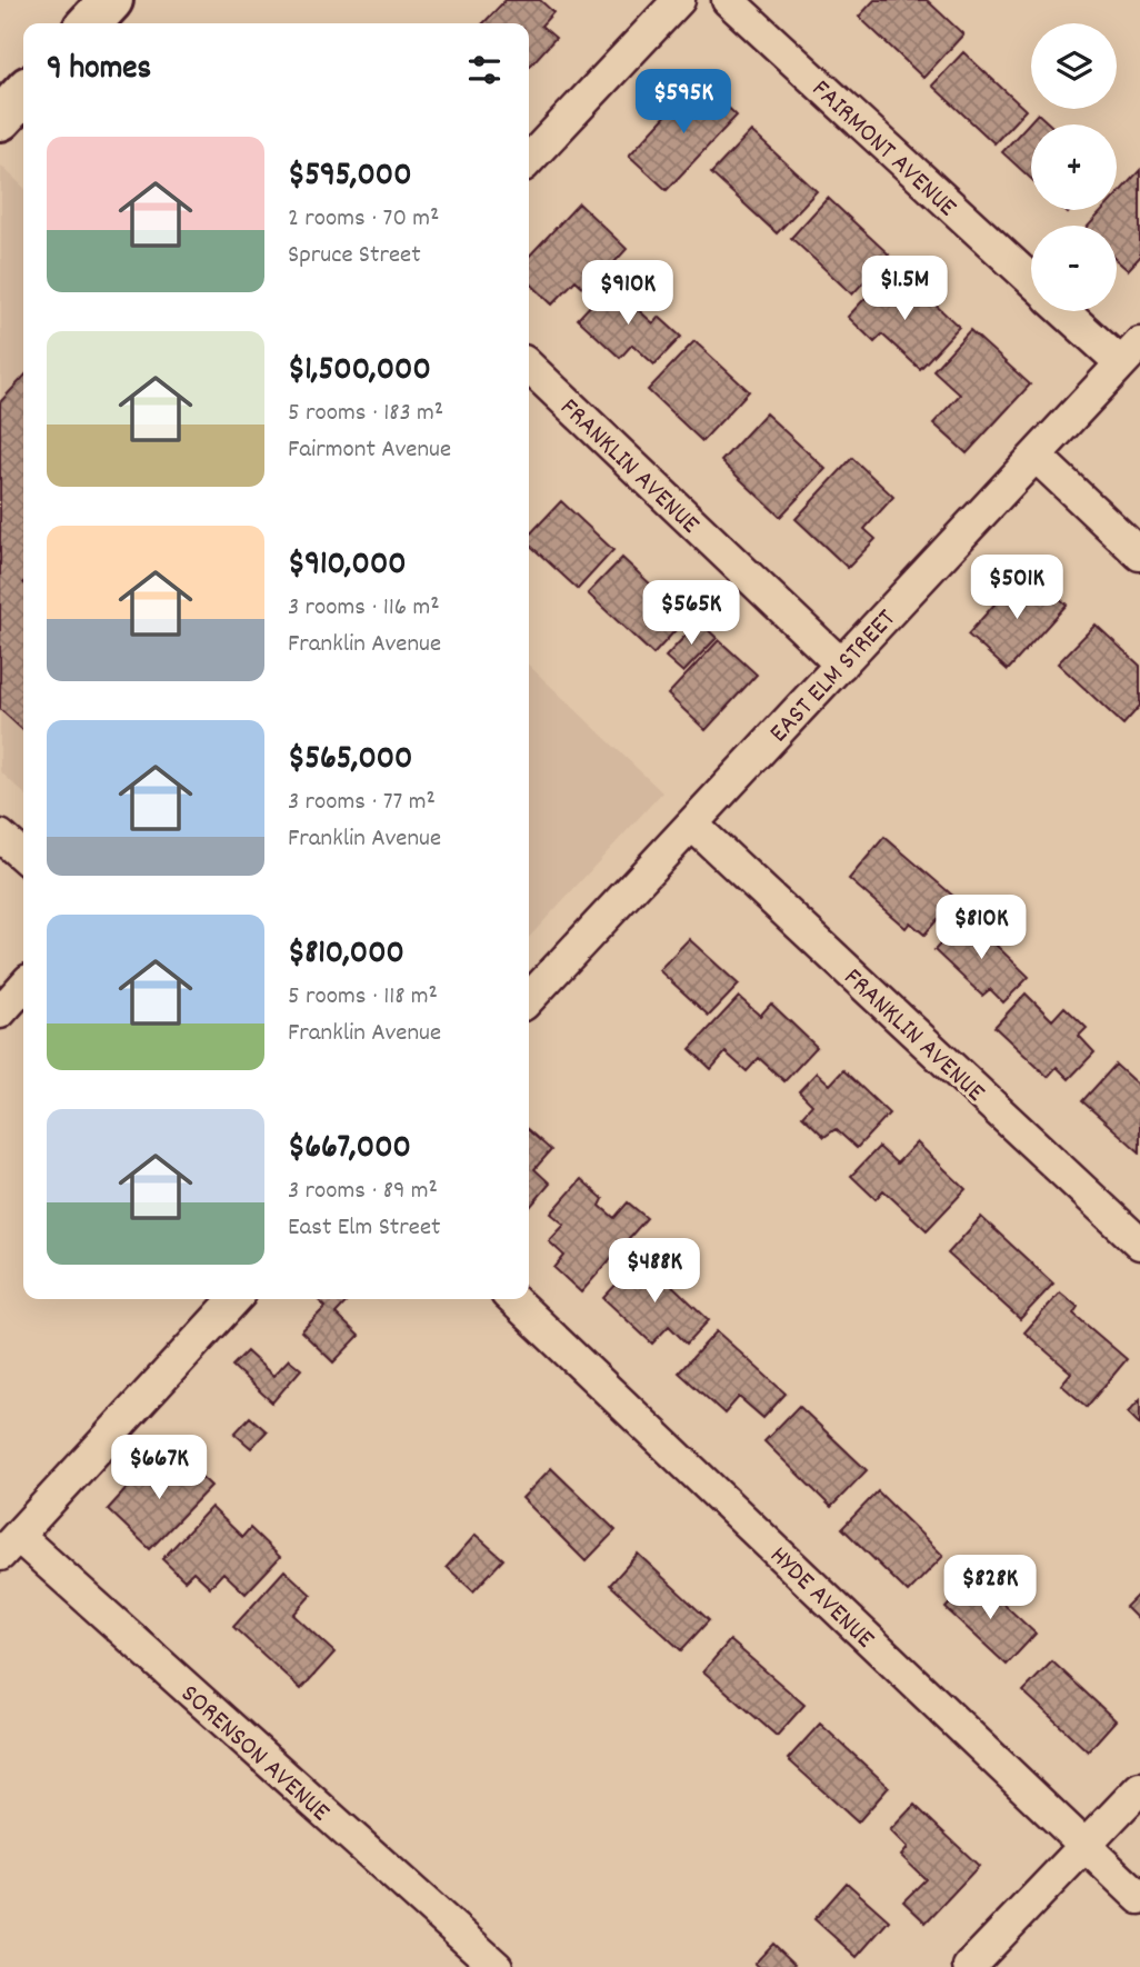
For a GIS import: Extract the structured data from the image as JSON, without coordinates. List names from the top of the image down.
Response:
{
  "streets": {
    "street": [
      "FAIRMONT AVENUE",
      "FRANKLIN AVENUE",
      "EAST ELM STREET",
      "HYDE AVENUE",
      "SORENSON AVENUE"
    ]
  },
  "crossings": [
    ["FRANKLIN AVENUE", "EAST ELM STREET"]
  ],
  "page": {
    "map_buttons": ["+", "−"],
    "heading": "9 homes",
    "price": [
      "$595K",
      "$1.5M",
      "$910K",
      "$501K",
      "$565K",
      "$810K",
      "$488K",
      "$667K",
      "$828K"
    ],
    "list": [
      {
        "name": "$595,000",
        "note": "2 rooms · 70 m² · Spruce Street"
      },
      {
        "name": "$1,500,000",
        "note": "5 rooms · 183 m² · Fairmont Avenue"
      },
      {
        "name": "$910,000",
        "note": "3 rooms · 116 m² · Franklin Avenue"
      },
      {
        "name": "$565,000",
        "note": "3 rooms · 77 m² · Franklin Avenue"
      },
      {
        "name": "$810,000",
        "note": "5 rooms · 118 m² · Franklin Avenue"
      },
      {
        "name": "$667,000",
        "note": "3 rooms · 89 m² · East Elm Street"
      }
    ]
  }
}
